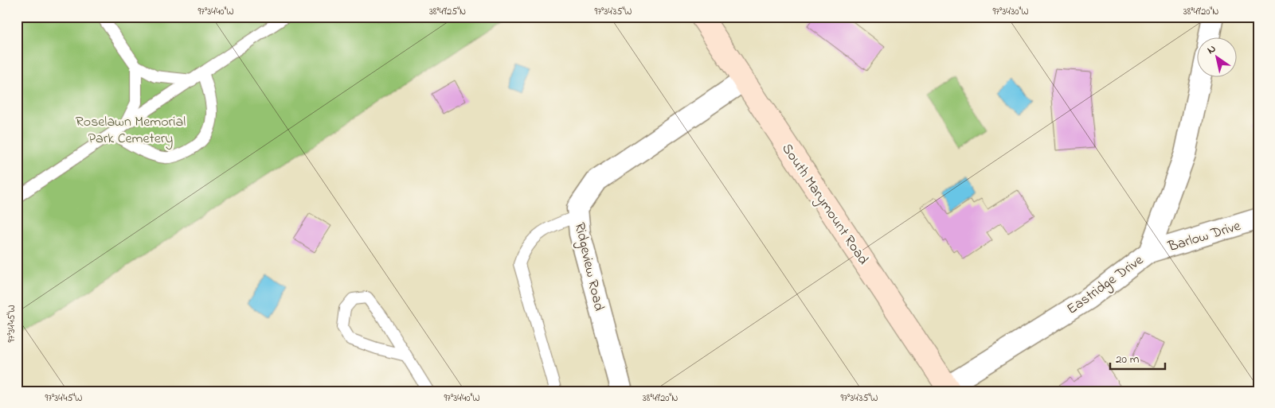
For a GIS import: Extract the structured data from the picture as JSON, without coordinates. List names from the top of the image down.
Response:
{
  "streets": {
    "street": [
      "South Marymount Road",
      "Barlow Drive",
      "Ridgeview Road",
      "Eastridge Drive"
    ]
  },
  "crossings": [
    ["South Marymount Road", "Ridgeview Road"],
    ["South Marymount Road", "Eastridge Drive"],
    ["Barlow Drive", "Eastridge Drive"]
  ],
  "parks": ["Roselawn Memorial Park Cemetery"],
  "scale_bar": "20 m",
  "north": "top left",
  "coordinates": [
    "97°34'40\"W",
    "38°49'25\"N",
    "97°34'35\"W",
    "97°34'30\"W",
    "38°49'20\"N",
    "97°34'45\"W"
  ]
}
